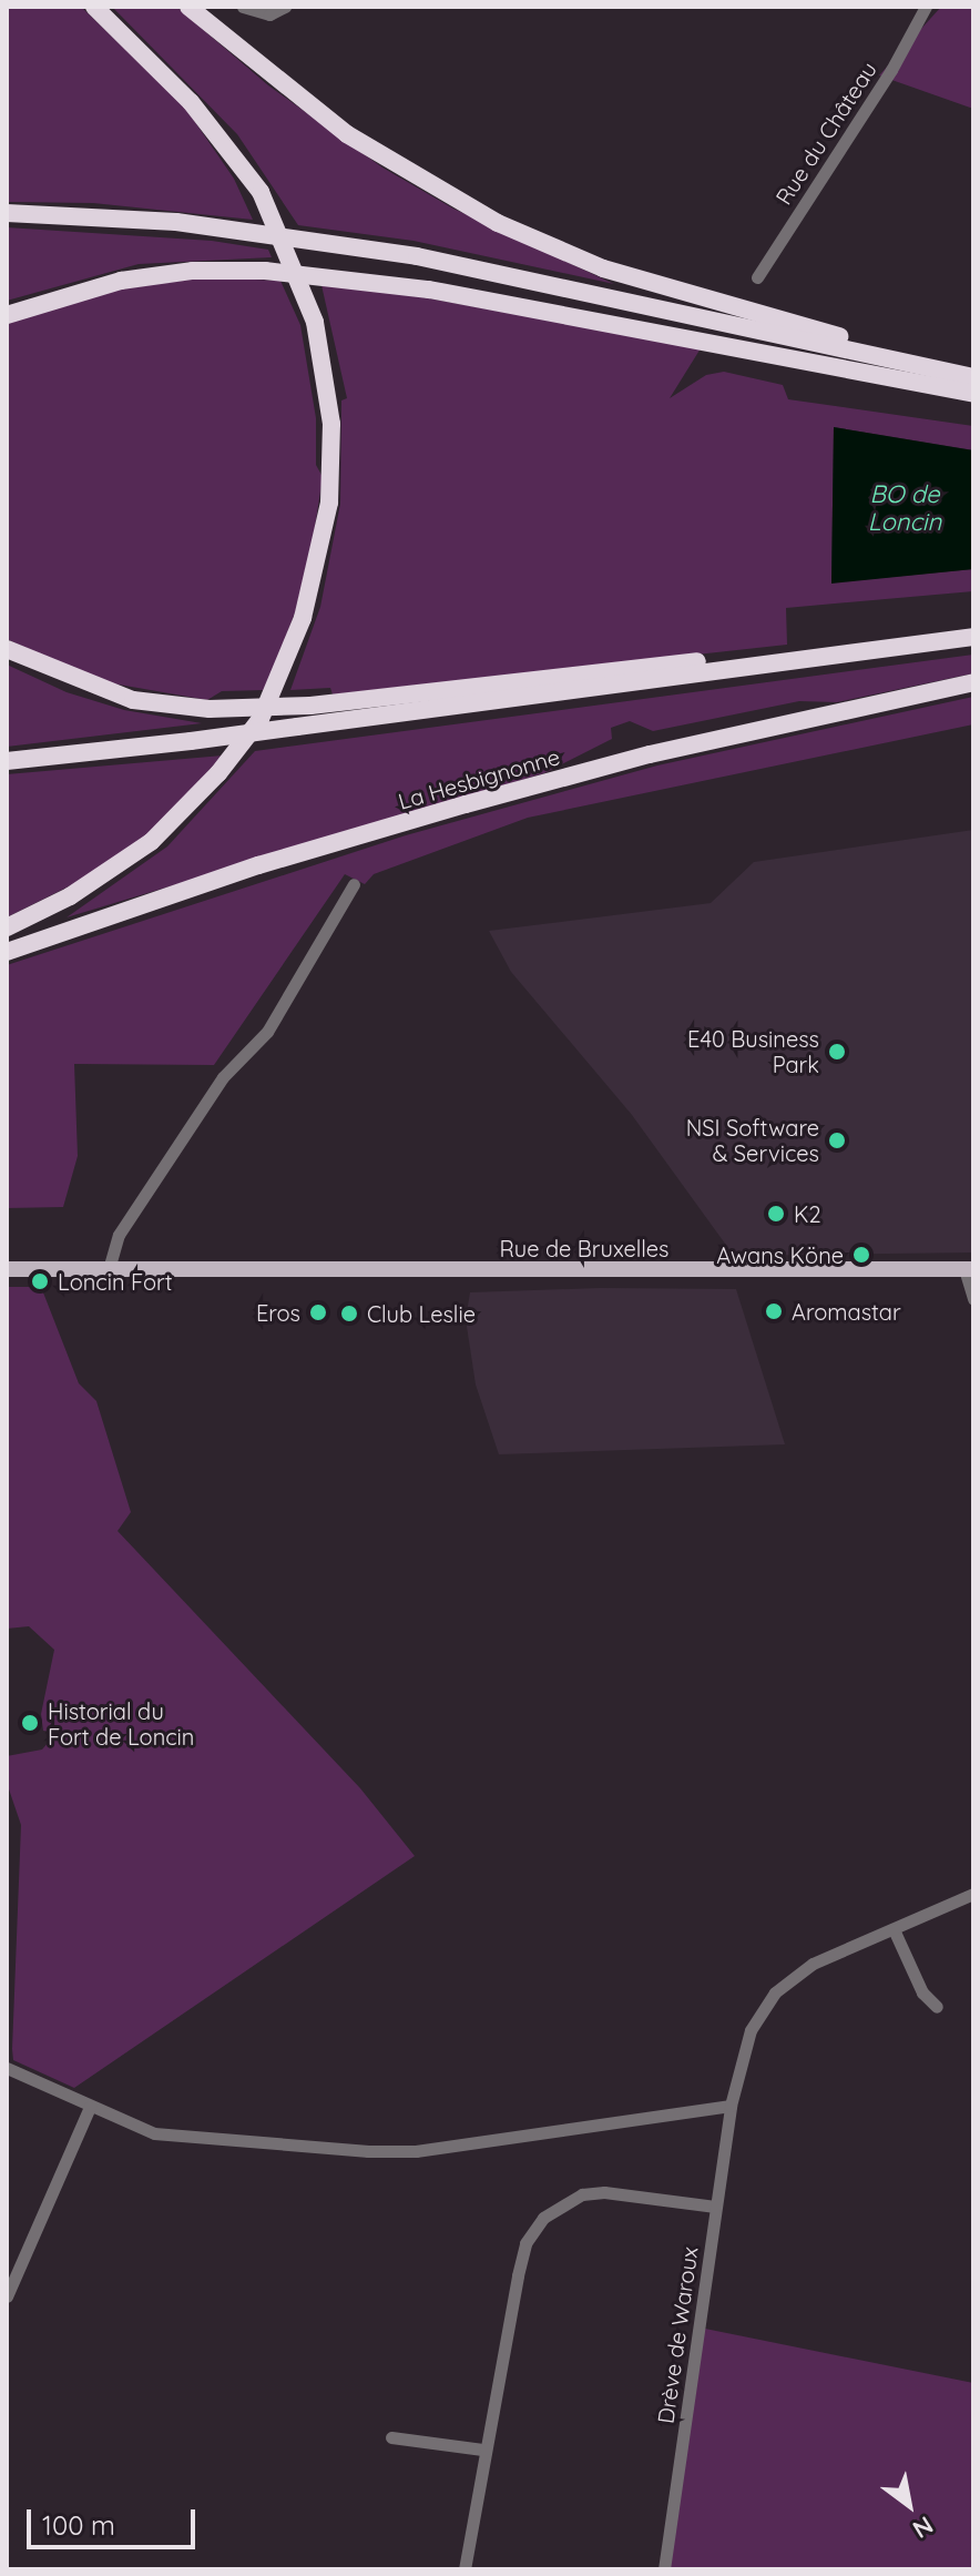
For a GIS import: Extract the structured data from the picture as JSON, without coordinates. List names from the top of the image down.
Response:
{
  "streets": {
    "highway": ["La Hesbignonne"],
    "main road": ["Rue de Bruxelles"],
    "street": ["Rue du Château", "Drève de Waroux"]
  },
  "water": ["BO de Loncin"],
  "places": [
    "E40 Business Park",
    "NSI Software & Services",
    "K2",
    "Awans Köne",
    "Loncin Fort",
    "Aromastar",
    "Eros",
    "Club Leslie",
    "Historial du Fort de Loncin"
  ],
  "scale_bar": "100 m",
  "north": "bottom right"
}
